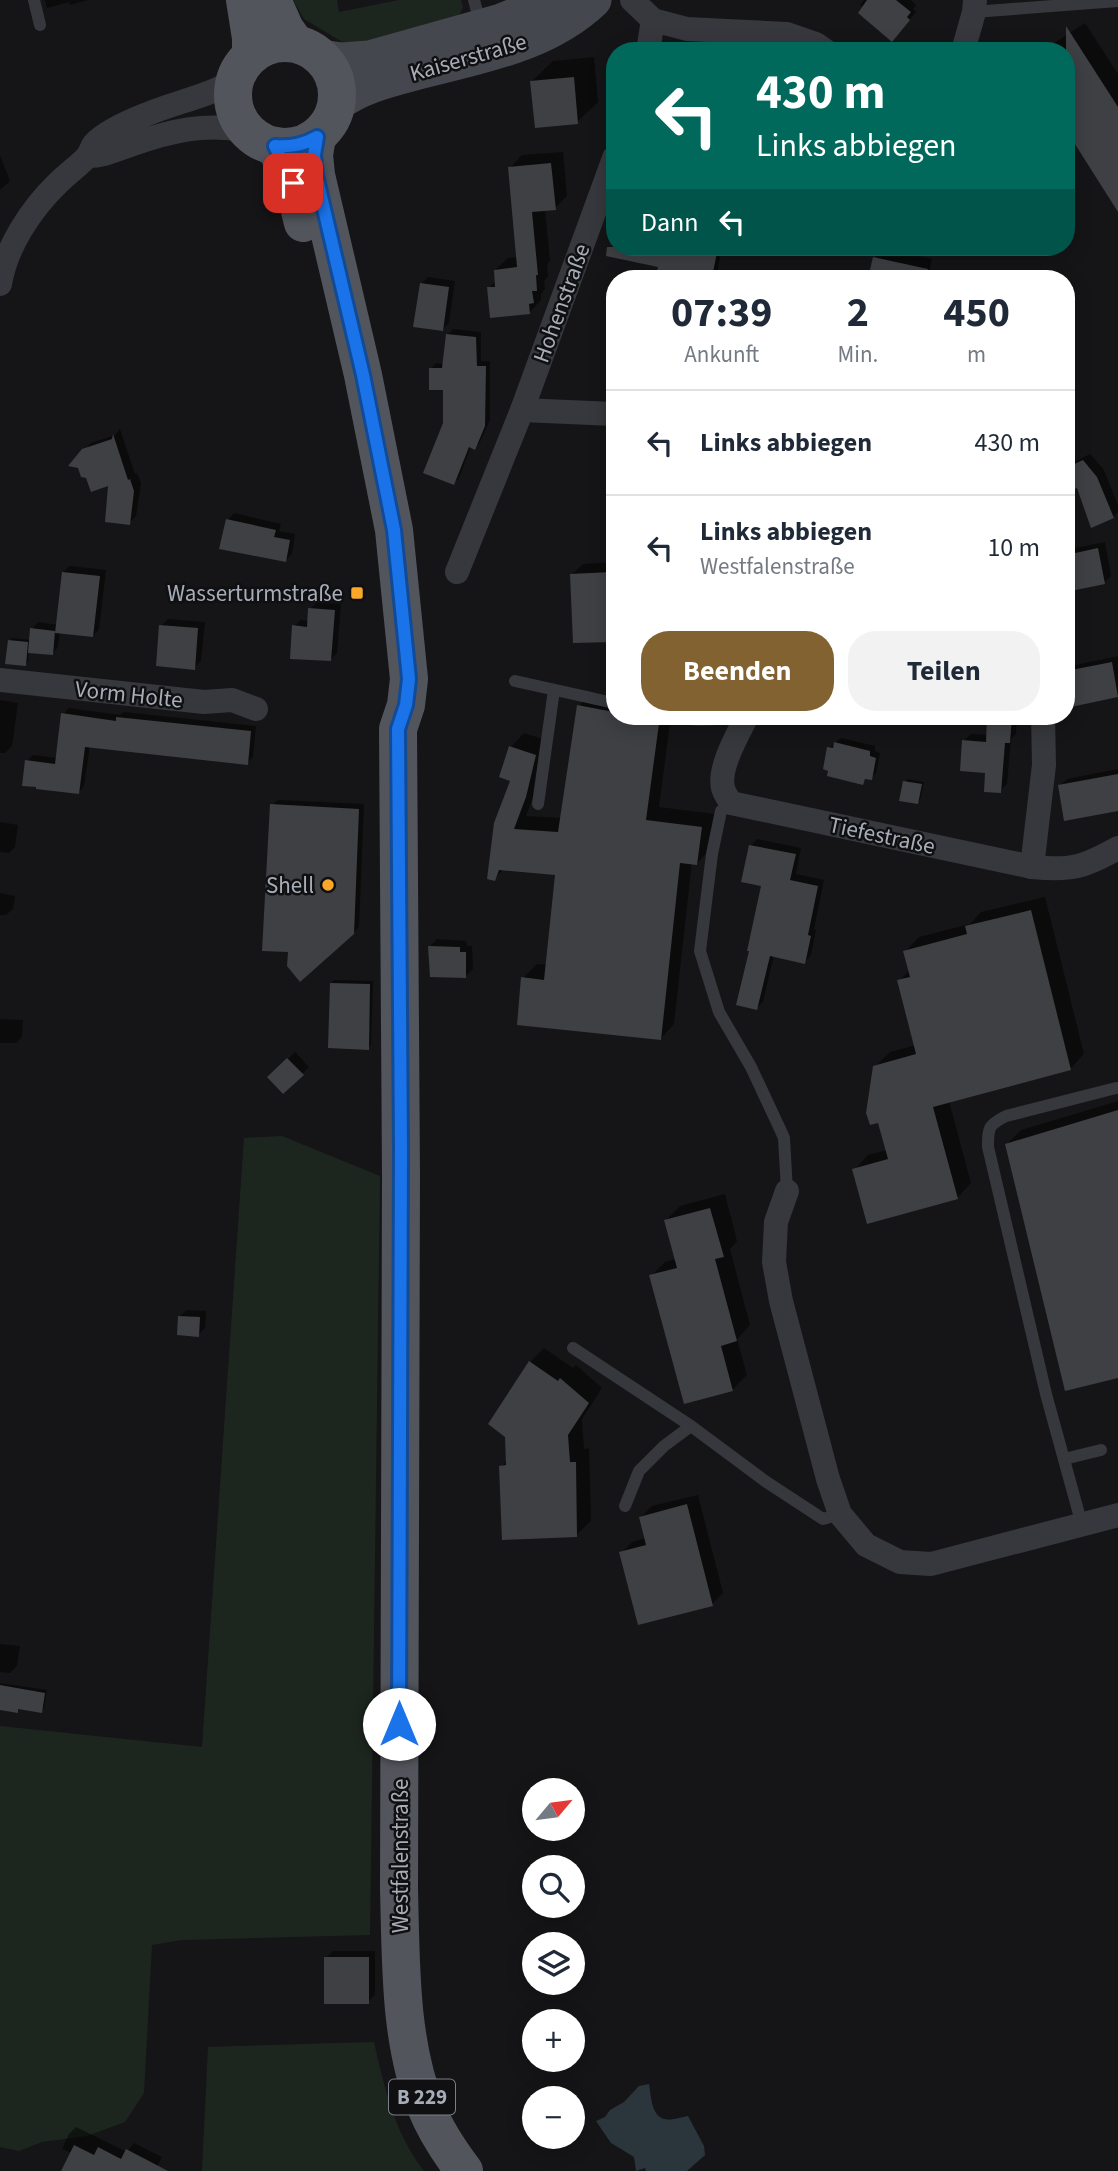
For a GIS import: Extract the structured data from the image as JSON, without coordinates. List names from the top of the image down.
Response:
{
  "streets": {
    "main road": ["Kaiserstraße", "Westfalenstraße", "B 229"],
    "street": ["Hohenstraße", "Vorm Holte", "Tiefestraße"]
  },
  "crossings": [
    ["Kaiserstraße", "Westfalenstraße"]
  ],
  "places": {
    "transit": ["Wasserturmstraße"],
    "other": ["Shell"]
  },
  "north": "top right",
  "page": {
    "turn": ["430 m", "Links abbiegen"],
    "then": "Dann",
    "eta": [
      "07:39",
      "Ankunft",
      "2",
      "Min.",
      "450",
      "m"
    ],
    "list": [
      {
        "name": "Links abbiegen",
        "value": "430 m"
      },
      {
        "name": "Links abbiegen",
        "note": "Westfalenstraße",
        "value": "10 m"
      }
    ],
    "buttons": ["Beenden", "Teilen"],
    "map_buttons": ["+", "−"]
  }
}
